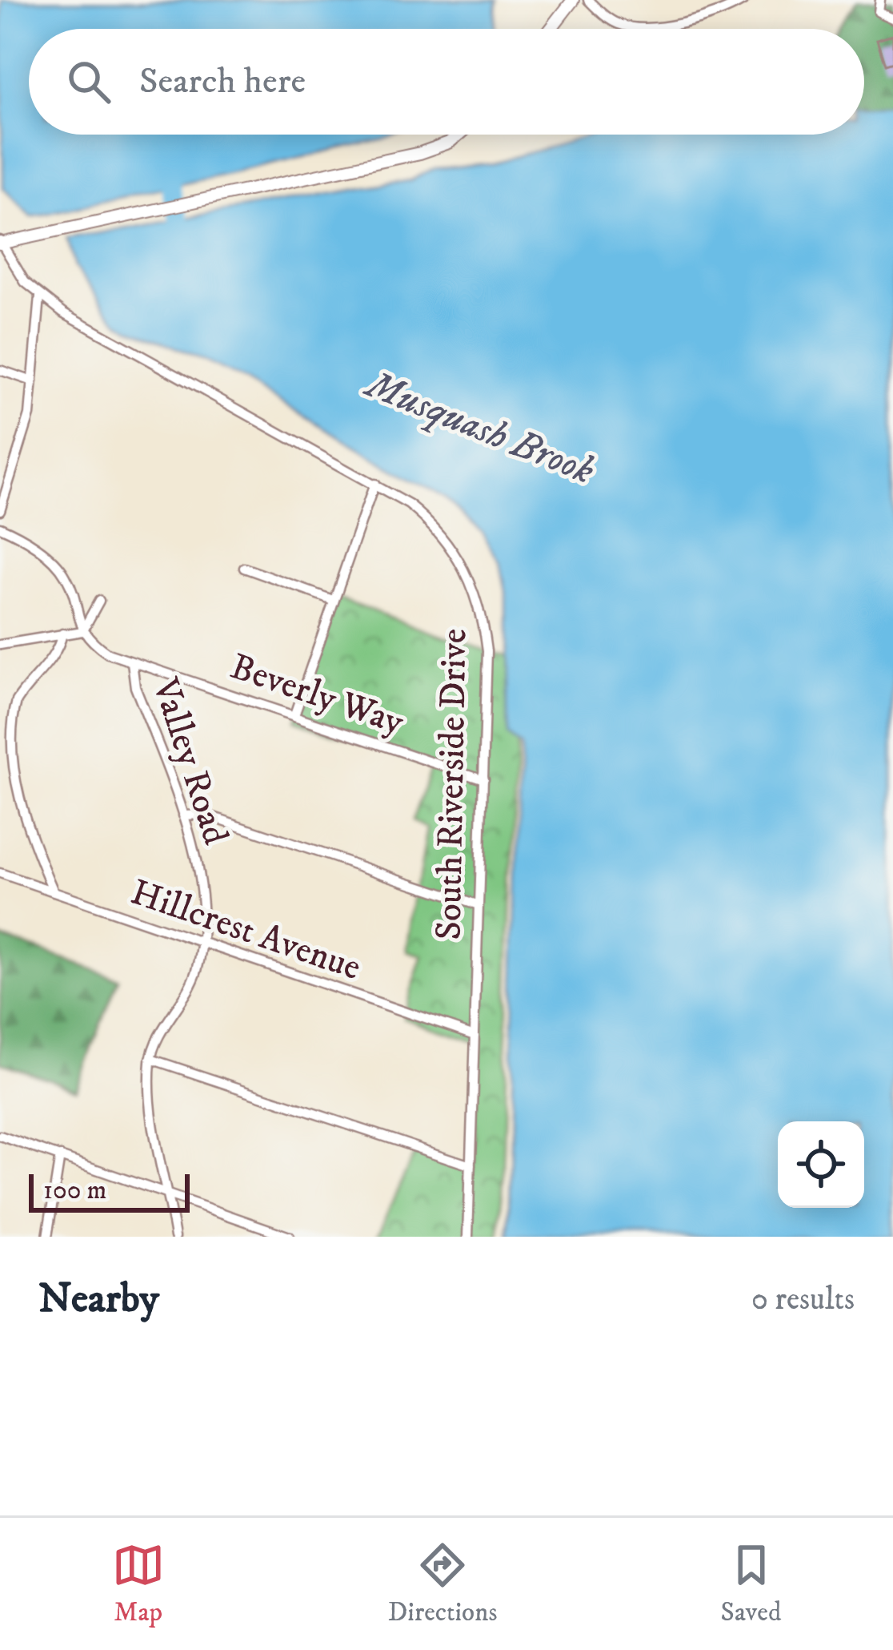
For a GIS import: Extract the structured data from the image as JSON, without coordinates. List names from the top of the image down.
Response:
{
  "streets": {
    "street": [
      "Beverly Way",
      "Valley Road",
      "South Riverside Drive",
      "Hillcrest Avenue"
    ]
  },
  "crossings": [
    ["Beverly Way", "Valley Road"],
    ["Beverly Way", "South Riverside Drive"],
    ["Valley Road", "Hillcrest Avenue"],
    ["South Riverside Drive", "Hillcrest Avenue"]
  ],
  "water": ["Musquash Brook"],
  "scale_bar": "100 m",
  "page": {
    "search": "Search here",
    "scale": "100 m",
    "heading": ["Nearby", "0 results"],
    "nav": ["Map", "Directions", "Saved"]
  }
}
